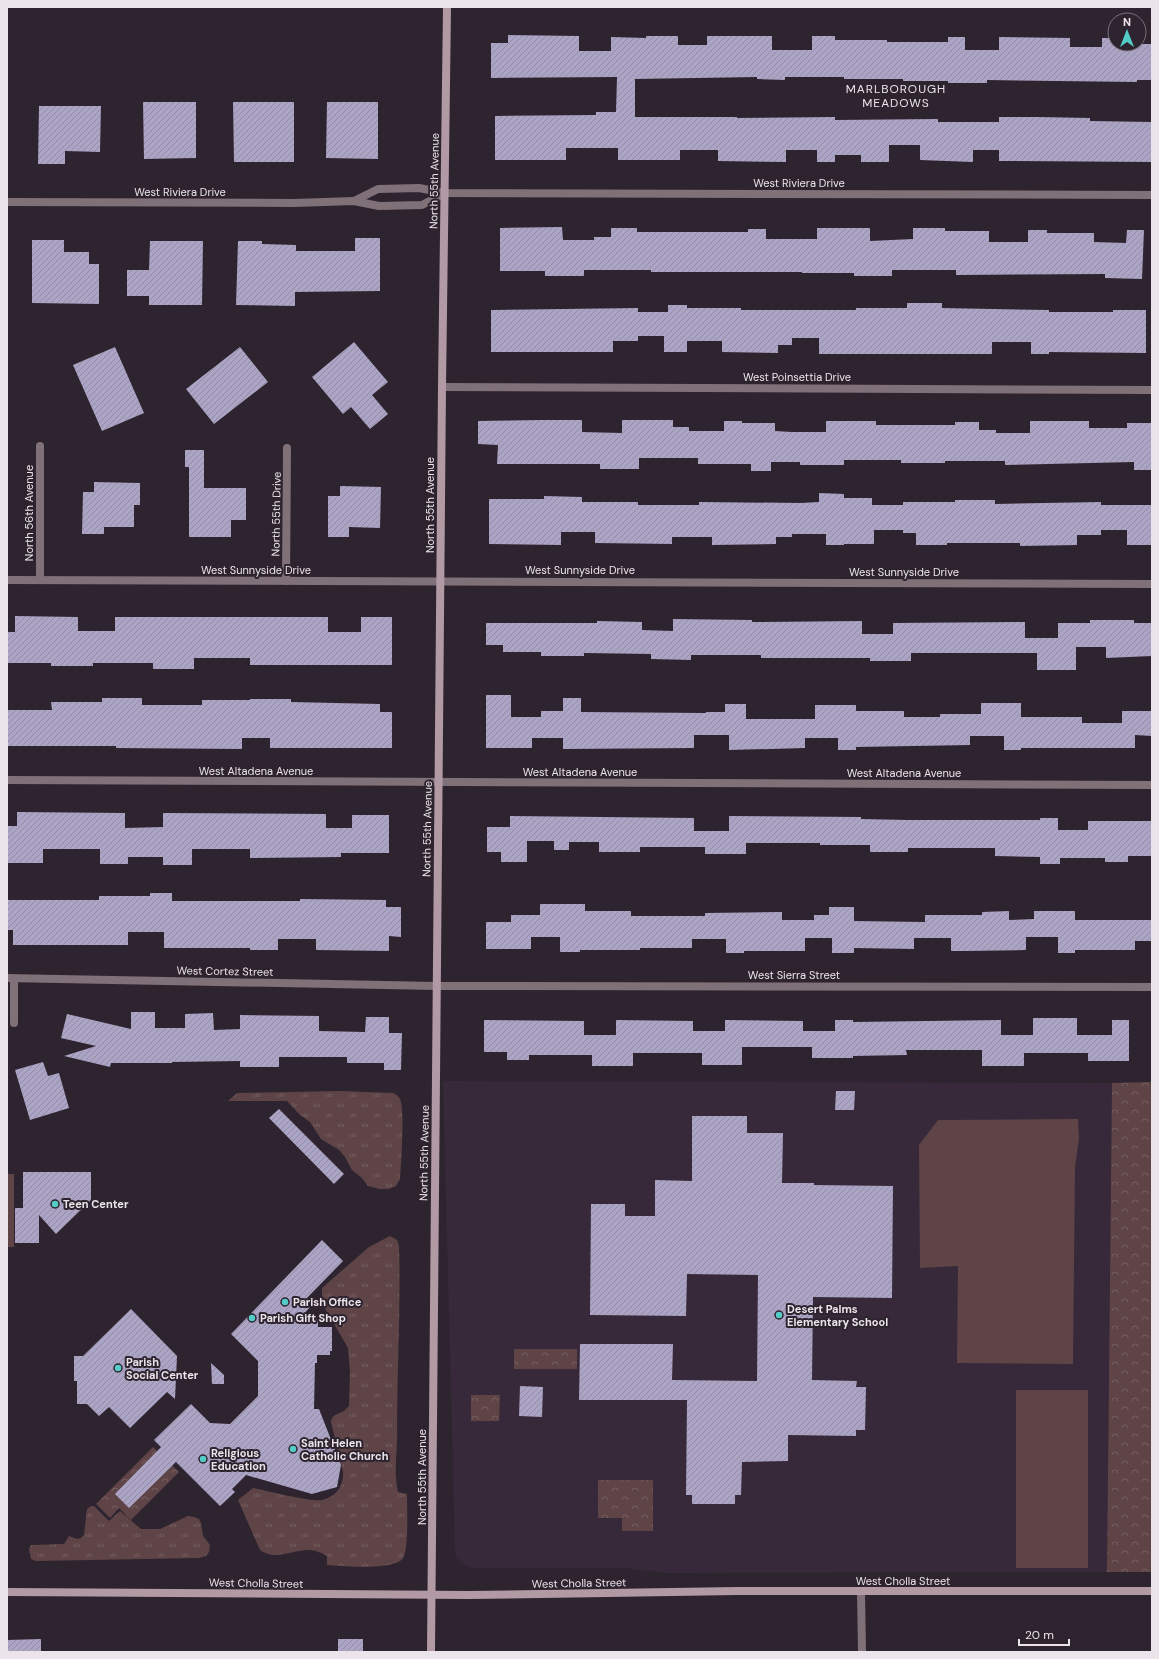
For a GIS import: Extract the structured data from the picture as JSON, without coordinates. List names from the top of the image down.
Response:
{
  "streets": {
    "street": [
      "North 55th Avenue",
      "West Riviera Drive",
      "West Poinsettia Drive",
      "North 56th Avenue",
      "North 55th Drive",
      "West Sunnyside Drive",
      "West Altadena Avenue",
      "West Cortez Street",
      "West Sierra Street",
      "West Cholla Street"
    ]
  },
  "crossings": [
    ["North 55th Avenue", "West Riviera Drive"],
    ["North 55th Avenue", "West Poinsettia Drive"],
    ["North 55th Avenue", "West Sunnyside Drive"],
    ["North 55th Avenue", "West Altadena Avenue"],
    ["North 55th Avenue", "West Cortez Street"],
    ["North 55th Avenue", "West Sierra Street"],
    ["North 55th Avenue", "West Cholla Street"],
    ["North 56th Avenue", "West Sunnyside Drive"],
    ["North 55th Drive", "West Sunnyside Drive"],
    ["West Cortez Street", "West Sierra Street"]
  ],
  "districts": ["MARLBOROUGH MEADOWS"],
  "places": [
    "Teen Center",
    "Parish Office",
    "Desert Palms Elementary School",
    "Parish Gift Shop",
    "Parish Social Center",
    "Saint Helen Catholic Church",
    "Religious Education"
  ],
  "scale_bar": "20 m",
  "north": "top"
}
